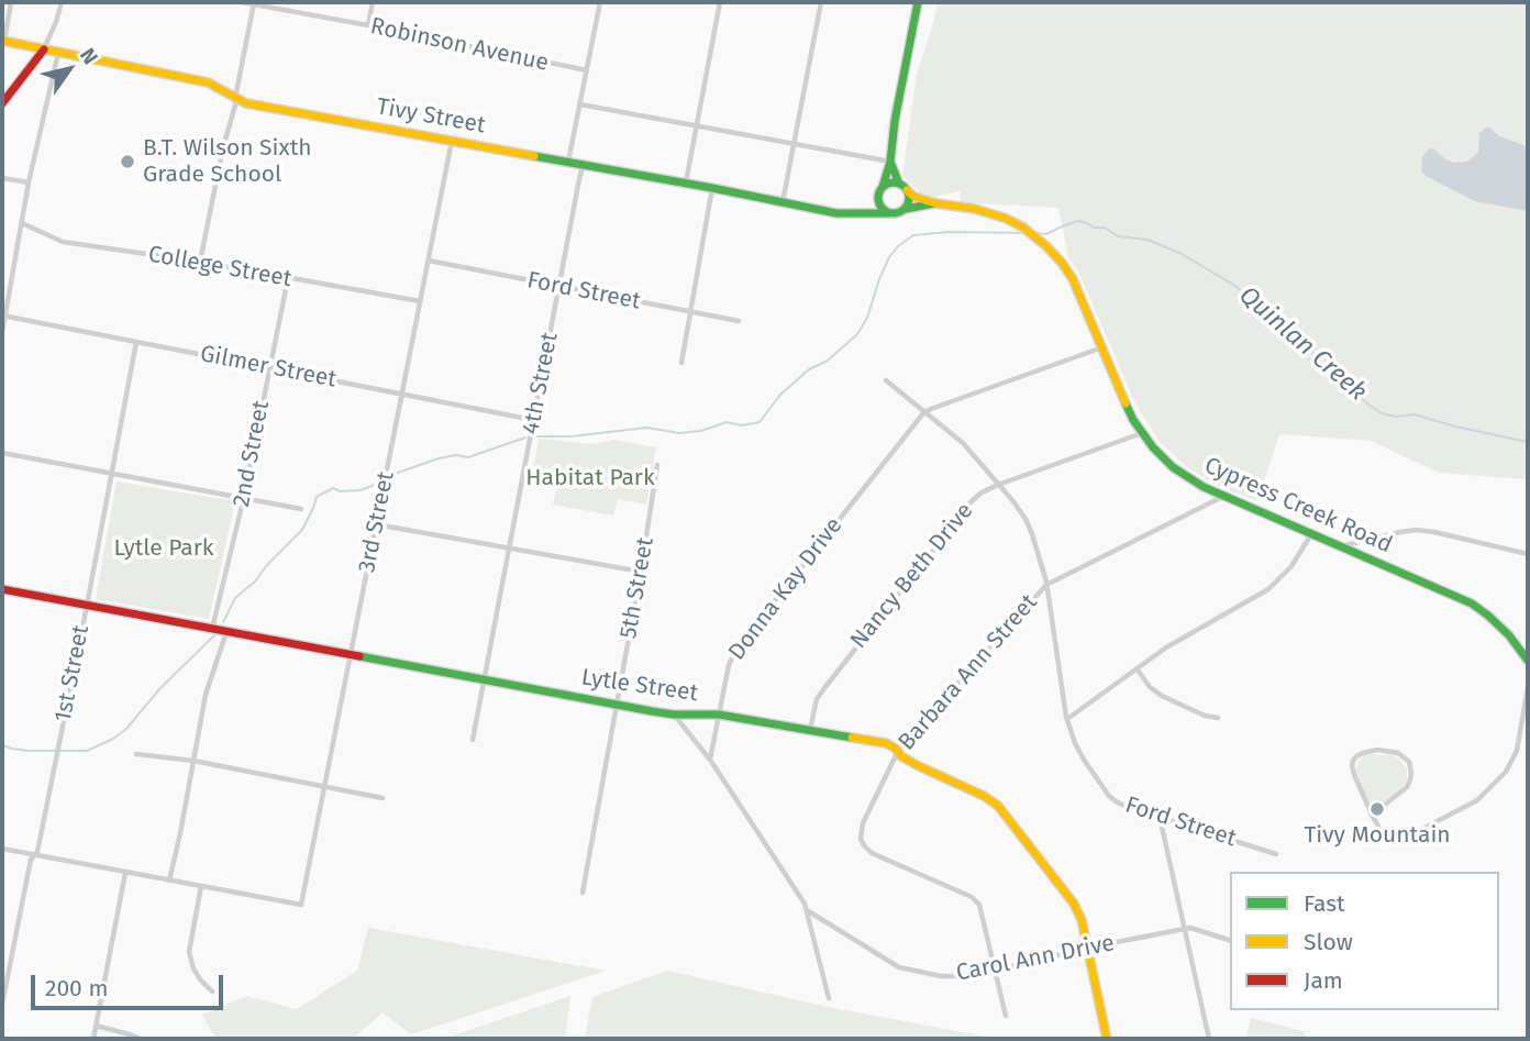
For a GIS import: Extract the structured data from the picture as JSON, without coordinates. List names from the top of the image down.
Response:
{
  "streets": {
    "street": [
      "Robinson Avenue",
      "Tivy Street",
      "College Street",
      "Ford Street",
      "Gilmer Street",
      "4th Street",
      "2nd Street",
      "Cypress Creek Road",
      "3rd Street",
      "Nancy Beth Drive",
      "5th Street",
      "Donna Kay Drive",
      "Barbara Ann Street",
      "1st Street",
      "Lytle Street",
      "Carol Ann Drive"
    ]
  },
  "crossings": [
    ["Tivy Street", "4th Street"],
    ["Tivy Street", "Cypress Creek Road"],
    ["Tivy Street", "3rd Street"],
    ["College Street", "2nd Street"],
    ["College Street", "3rd Street"],
    ["Ford Street", "4th Street"],
    ["Ford Street", "3rd Street"],
    ["Ford Street", "Nancy Beth Drive"],
    ["Ford Street", "Donna Kay Drive"],
    ["Ford Street", "Barbara Ann Street"],
    ["Gilmer Street", "4th Street"],
    ["Gilmer Street", "2nd Street"],
    ["Gilmer Street", "3rd Street"],
    ["Gilmer Street", "1st Street"],
    ["4th Street", "Lytle Street"],
    ["2nd Street", "Lytle Street"],
    ["Cypress Creek Road", "Nancy Beth Drive"],
    ["Cypress Creek Road", "Donna Kay Drive"],
    ["Cypress Creek Road", "Barbara Ann Street"],
    ["3rd Street", "Lytle Street"],
    ["Nancy Beth Drive", "Lytle Street"],
    ["5th Street", "Lytle Street"],
    ["Donna Kay Drive", "Lytle Street"],
    ["Barbara Ann Street", "Lytle Street"],
    ["Barbara Ann Street", "Carol Ann Drive"],
    ["1st Street", "Lytle Street"],
    ["Lytle Street", "Carol Ann Drive"]
  ],
  "water": ["Quinlan Creek"],
  "parks": ["Habitat Park", "Lytle Park"],
  "places": ["B.T. Wilson Sixth Grade School", "Tivy Mountain"],
  "legend": ["Fast", "Slow", "Jam"],
  "scale_bar": "200 m",
  "north": "top right"
}
